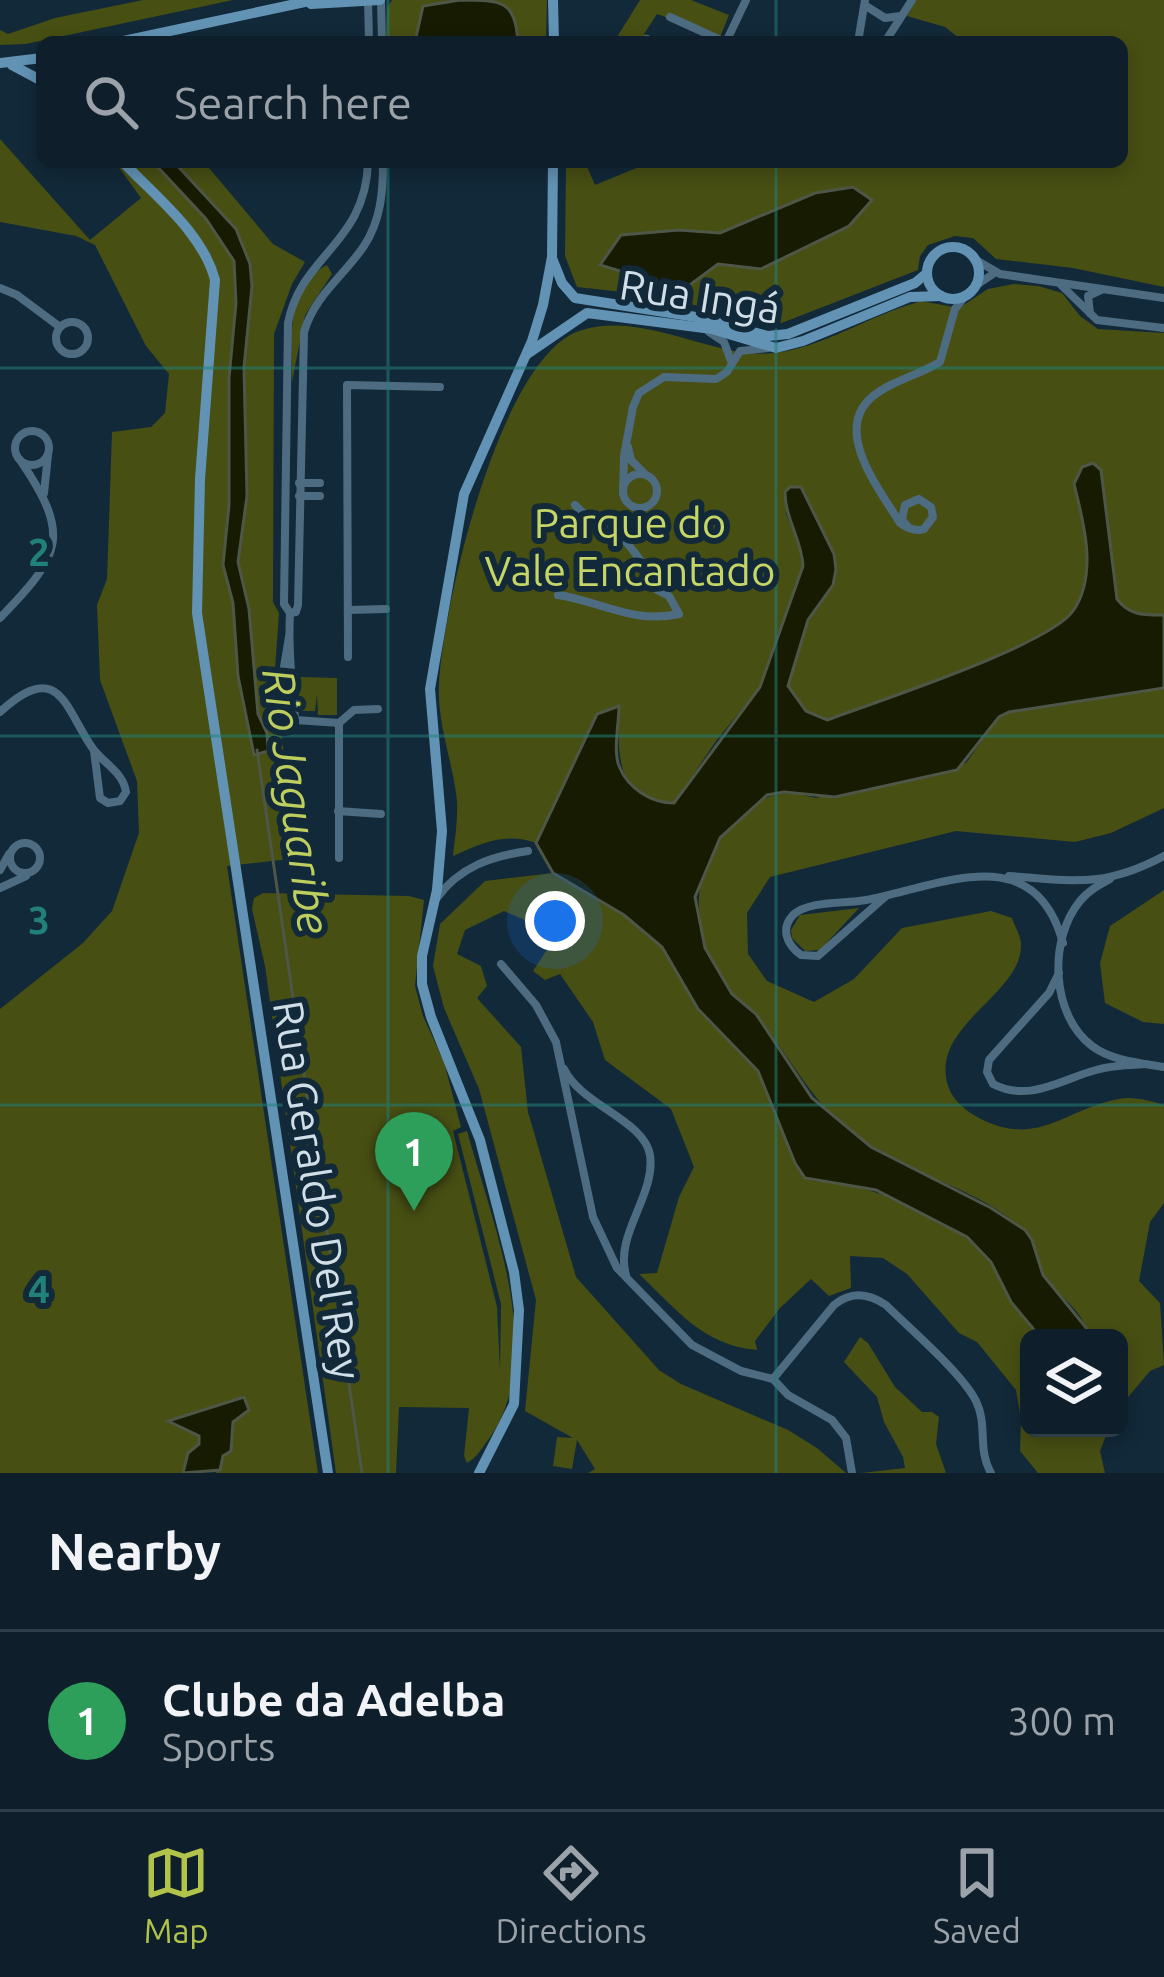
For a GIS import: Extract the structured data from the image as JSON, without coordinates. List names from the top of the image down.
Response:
{
  "streets": {
    "main road": ["Rua Ingá", "Rua Geraldo Del'Rey"]
  },
  "water": ["Rio Jaguaribe"],
  "parks": ["Parque do Vale Encantado"],
  "page": {
    "search": "Search here",
    "pins": "1",
    "heading": "Nearby",
    "list": [
      {
        "mark": "1",
        "name": "Clube da Adelba",
        "note": "Sports",
        "value": "300 m"
      }
    ],
    "nav": ["Map", "Directions", "Saved"]
  },
  "grid": {
    "rows": ["2", "3", "4"]
  }
}
